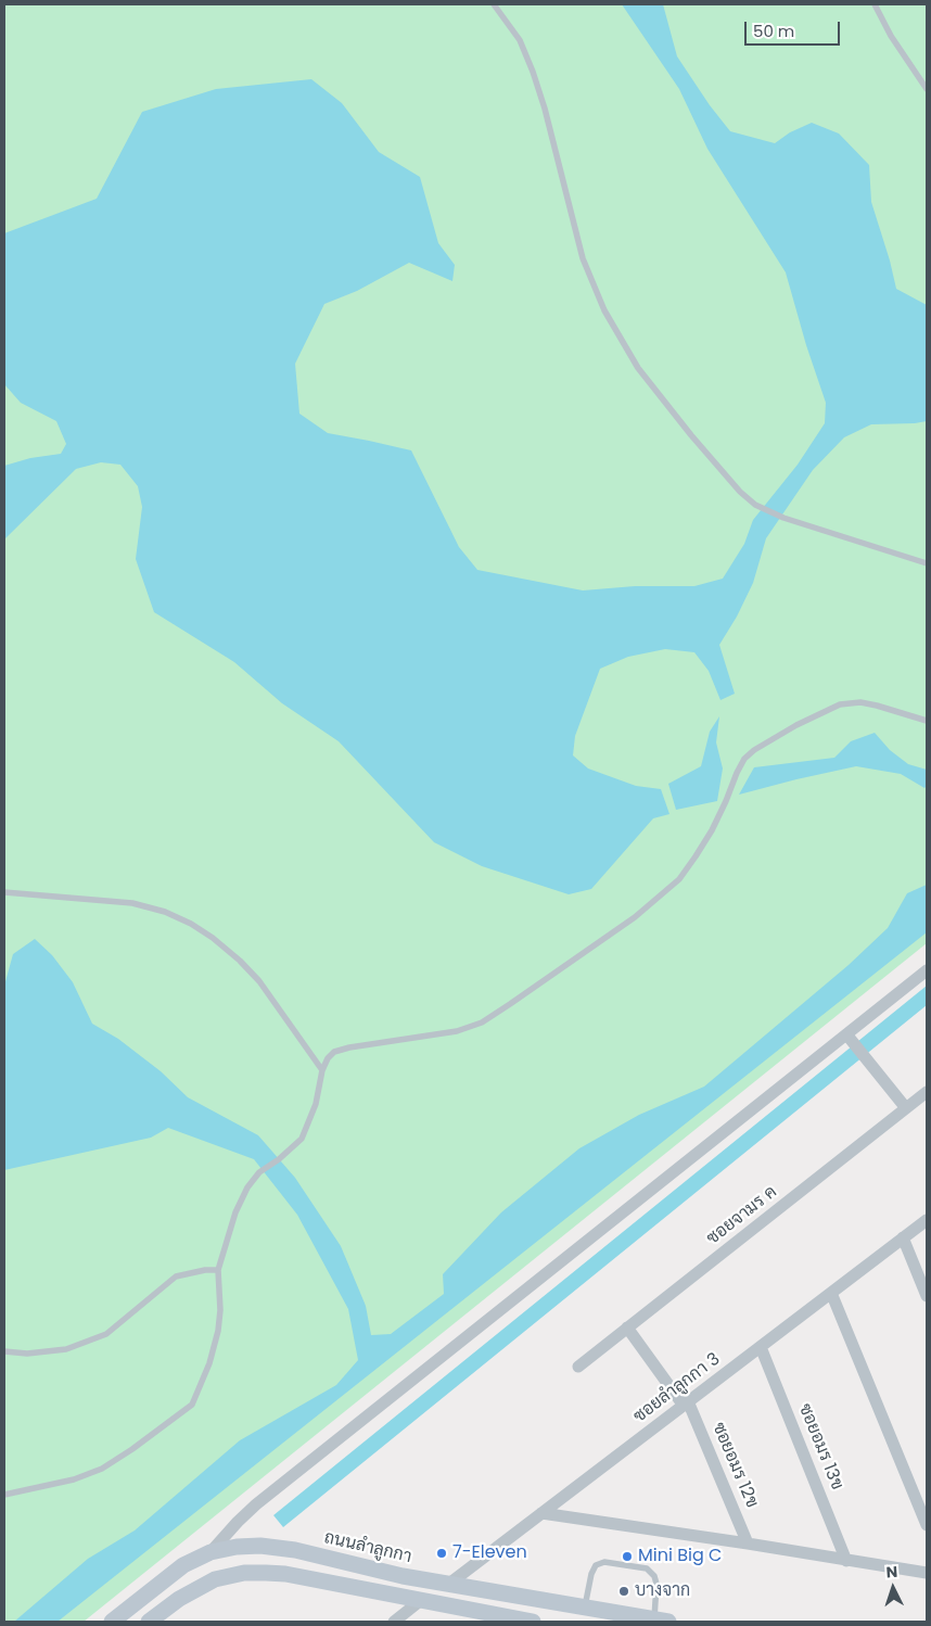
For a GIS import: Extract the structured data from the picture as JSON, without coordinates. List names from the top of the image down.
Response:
{
  "streets": {
    "main road": ["ถนนลำลูกกา"],
    "street": [
      "ซอยจามร ค",
      "ซอยลำลูกกา 3",
      "ซอยอมร 13ข",
      "ซอยอมร 12ข"
    ]
  },
  "crossings": [
    ["ซอยจามร ค", "ซอยอมร 12ข"],
    ["ซอยลำลูกกา 3", "ซอยอมร 13ข"],
    ["ซอยลำลูกกา 3", "ซอยอมร 12ข"],
    ["ซอยลำลูกกา 3", "ถนนลำลูกกา"]
  ],
  "places": ["7-Eleven", "Mini Big C", "บางจาก"],
  "scale_bar": "50 m",
  "north": "top"
}
